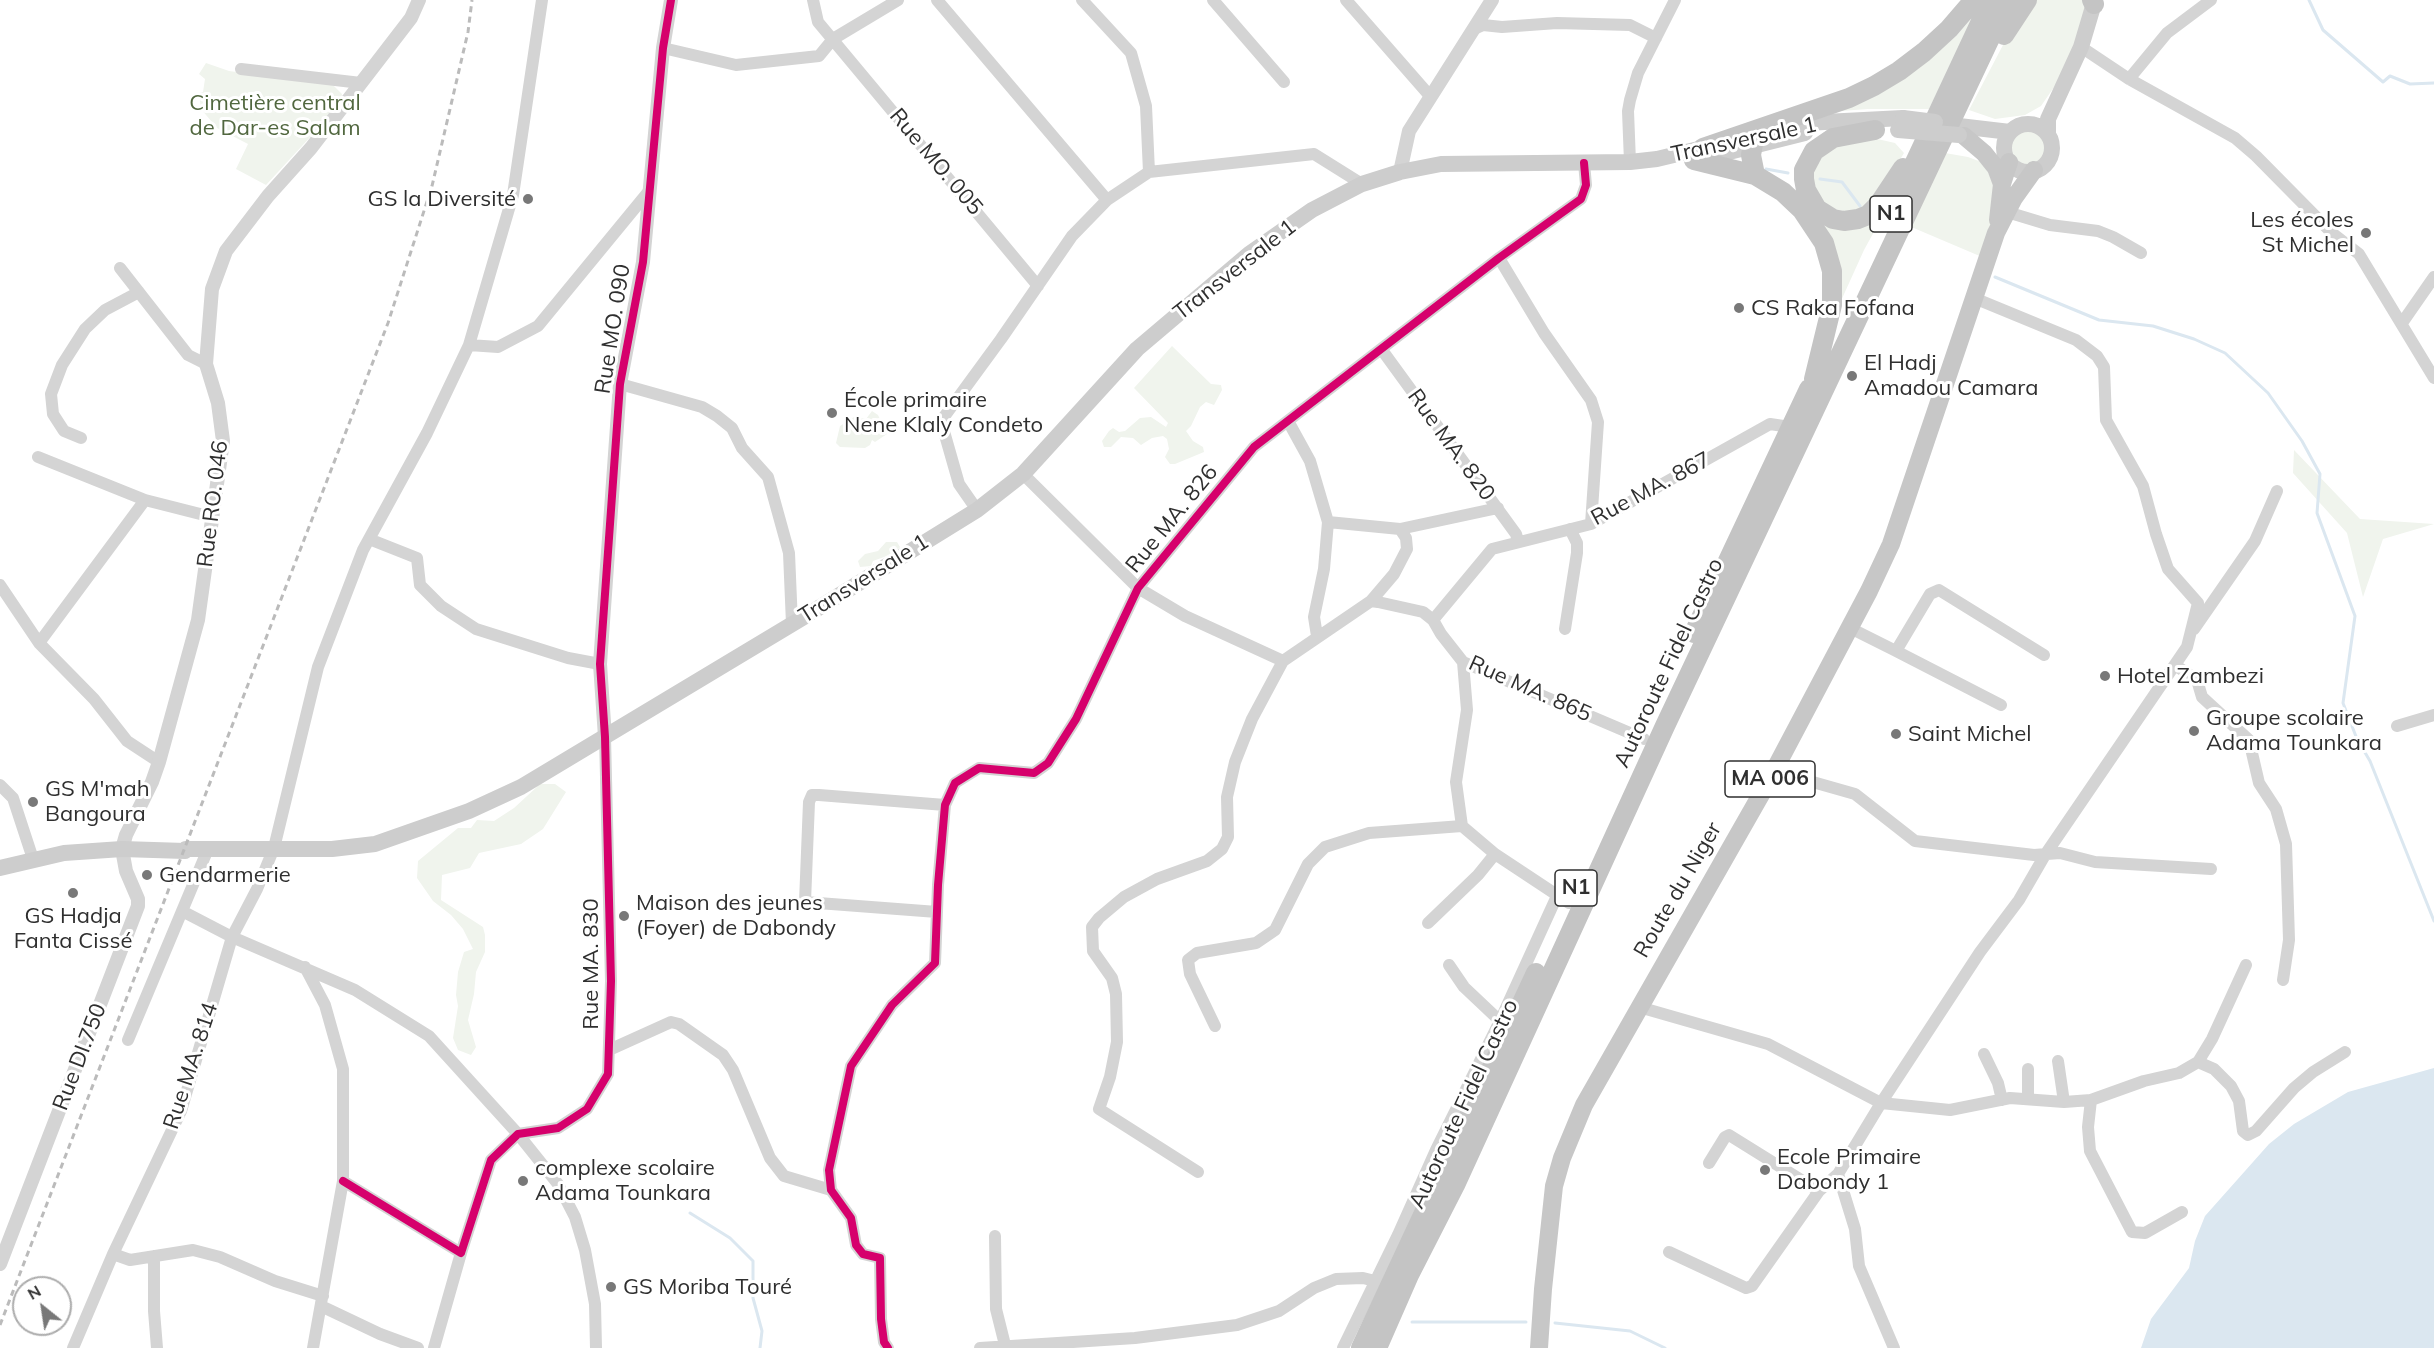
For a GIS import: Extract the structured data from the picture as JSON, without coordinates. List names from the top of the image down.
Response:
{
  "streets": {
    "highway": ["N1", "Autoroute Fidel Castro"],
    "main road": ["Transversale 1", "MA 006", "Route du Niger"],
    "street": [
      "Rue MO. 005",
      "Rue MO. 090",
      "Rue MA. 820",
      "Rue MA. 867",
      "Rue RO. 046",
      "Rue MA. 826",
      "Rue MA. 865",
      "Rue MA. 830",
      "Rue DI.750",
      "Rue MA. 814"
    ]
  },
  "crossings": [
    ["Transversale 1", "Rue MO. 090"],
    ["Transversale 1", "Rue RO. 046"],
    ["Transversale 1", "Rue MA. 826"],
    ["Transversale 1", "Route du Niger"],
    ["Transversale 1", "Rue MA. 830"],
    ["Transversale 1", "Rue DI.750"],
    ["Transversale 1", "Rue MA. 814"],
    ["Rue MO. 090", "Rue MA. 830"],
    ["Rue MA. 820", "Rue MA. 867"],
    ["Rue MA. 820", "Rue MA. 826"],
    ["Rue MA. 867", "Autoroute Fidel Castro"],
    ["Rue MA. 867", "Rue MA. 865"],
    ["Rue RO. 046", "Rue DI.750"],
    ["Autoroute Fidel Castro", "Rue MA. 865"]
  ],
  "parks": ["Cimetière central de Dar-es Salam"],
  "places": [
    "GS la Diversité",
    "Les écoles St Michel",
    "CS Raka Fofana",
    "El Hadj Amadou Camara",
    "École primaire Nene Klaly Condeto",
    "Hotel Zambezi",
    "Groupe scolaire Adama Tounkara",
    "Saint Michel",
    "GS M'mah Bangoura",
    "Gendarmerie",
    "GS Hadja Fanta Cissé",
    "Maison des jeunes (Foyer) de Dabondy",
    "Ecole Primaire Dabondy 1",
    "complexe scolaire Adama Tounkara",
    "GS Moriba Touré"
  ],
  "north": "top left"
}
